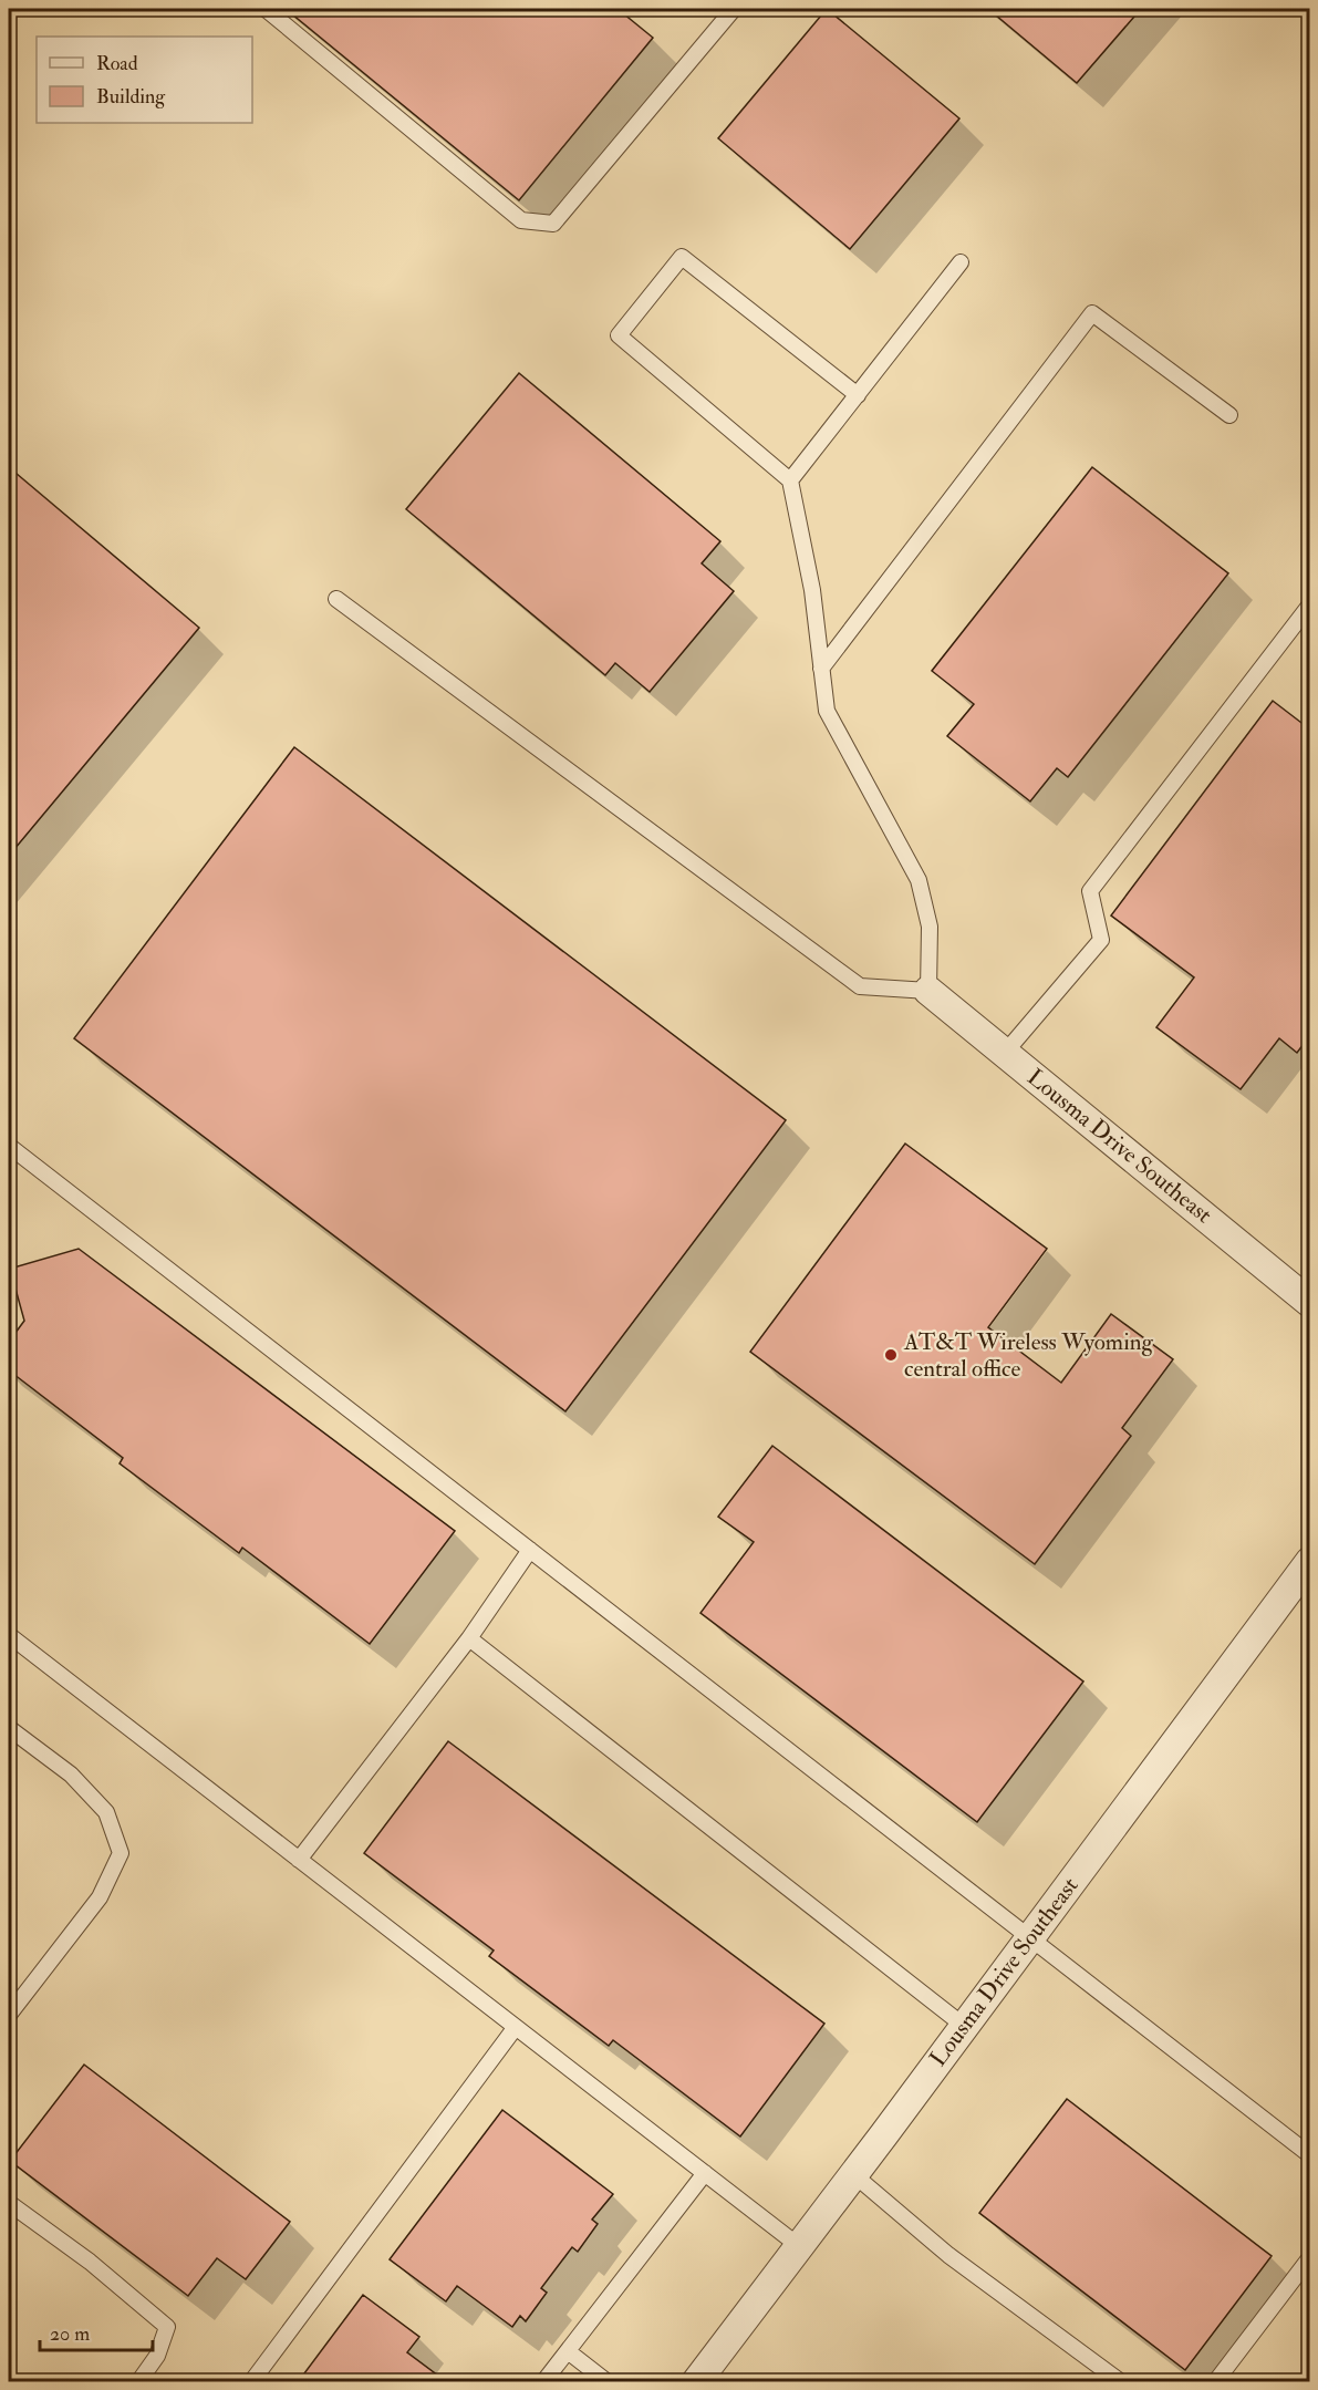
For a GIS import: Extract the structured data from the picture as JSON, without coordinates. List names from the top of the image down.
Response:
{
  "streets": {
    "street": ["Lousma Drive Southeast"]
  },
  "places": ["AT&T Wireless Wyoming central office"],
  "legend": ["Road", "Building"],
  "scale_bar": "20 m"
}
